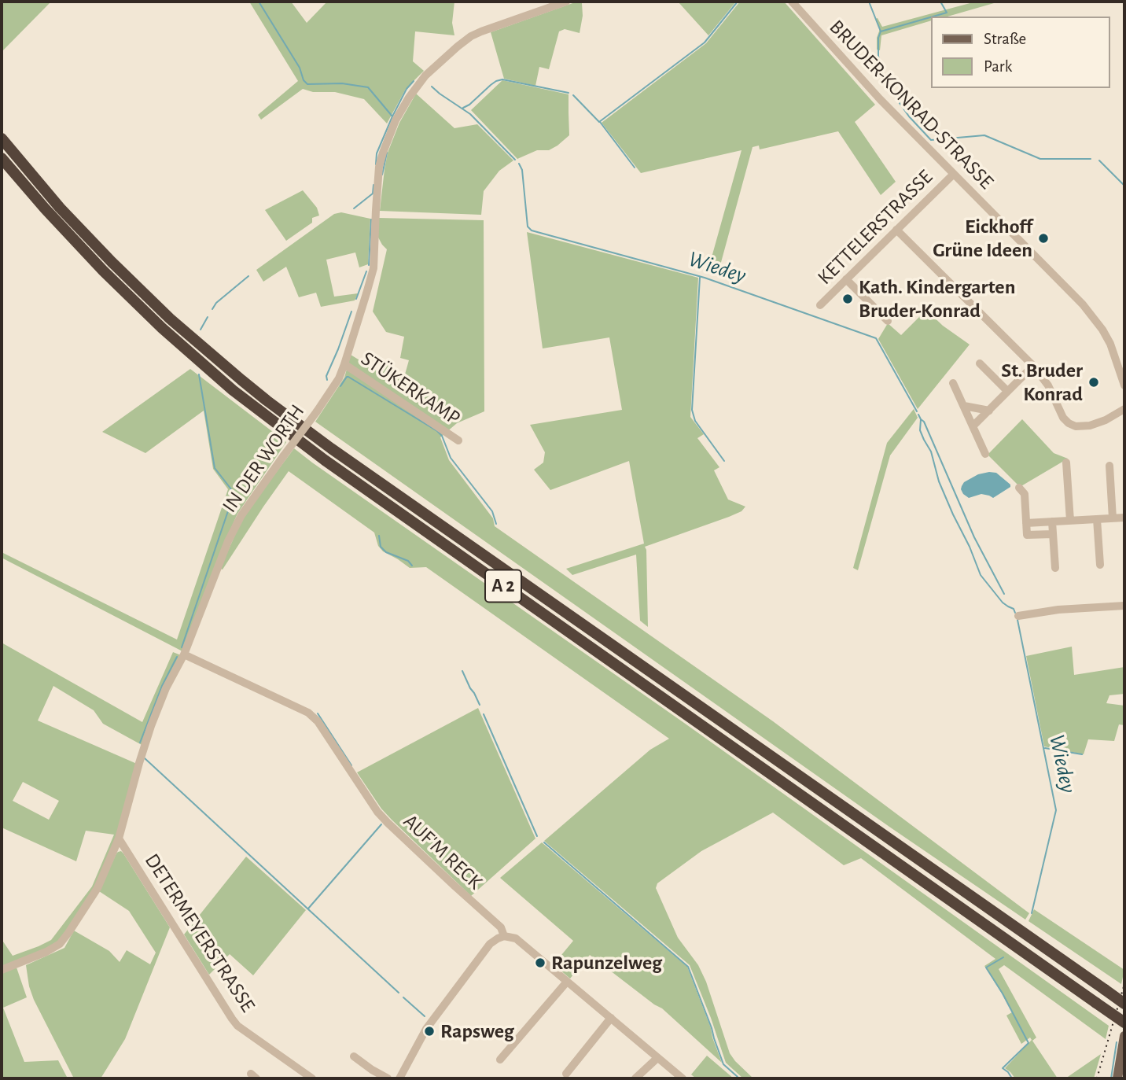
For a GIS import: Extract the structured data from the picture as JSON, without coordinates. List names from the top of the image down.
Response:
{
  "streets": {
    "highway": ["A 2"],
    "street": [
      "BRUDER-KONRAD-STRASSE",
      "KETTELERSTRASSE",
      "STÜKERKAMP",
      "IN DER WORTH",
      "AUF'M RECK",
      "DETERMEYERSTRASSE"
    ]
  },
  "crossings": [
    ["BRUDER-KONRAD-STRASSE", "KETTELERSTRASSE"],
    ["STÜKERKAMP", "IN DER WORTH"],
    ["IN DER WORTH", "AUF'M RECK"],
    ["IN DER WORTH", "DETERMEYERSTRASSE"]
  ],
  "water": ["Wiedey"],
  "places": [
    "Eickhoff Grüne Ideen",
    "Kath. Kindergarten Bruder-Konrad",
    "St. Bruder Konrad",
    "Rapunzelweg",
    "Rapsweg"
  ],
  "legend": ["Straße", "Park"]
}
